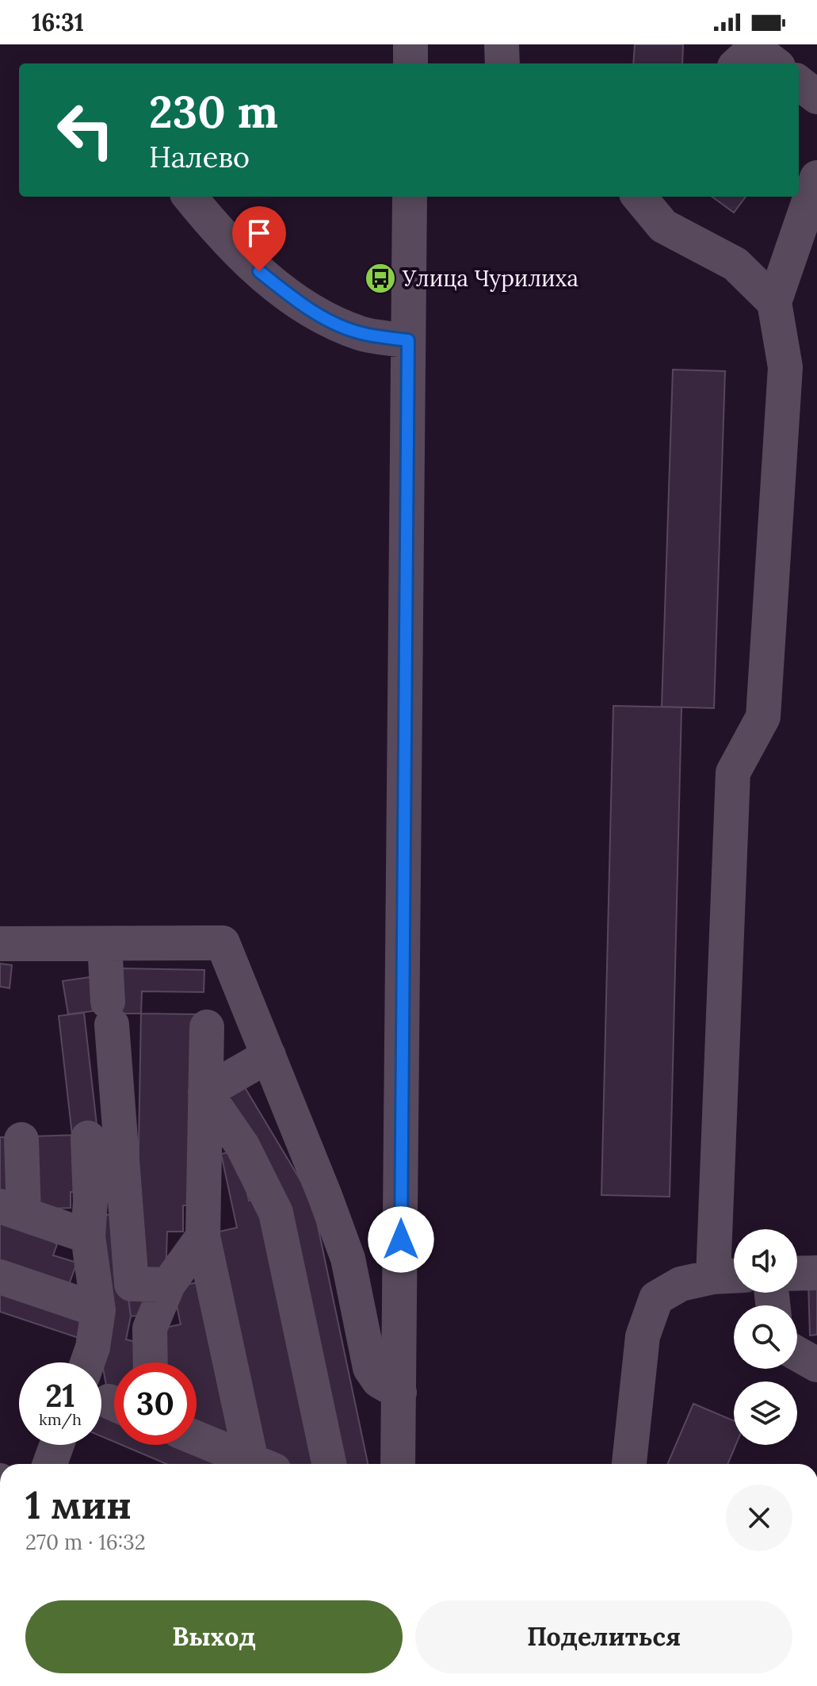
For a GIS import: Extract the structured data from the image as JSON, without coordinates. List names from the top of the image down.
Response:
{
  "places": {
    "bus stop": ["Улица Чурилиха"]
  },
  "page": {
    "status": "16:31",
    "turn": ["230 m", "Налево"],
    "speed": "21 km/h",
    "limit": "30",
    "heading": ["1 мин", "270 m · 16:32"],
    "buttons": ["Выход", "Поделиться"]
  }
}
